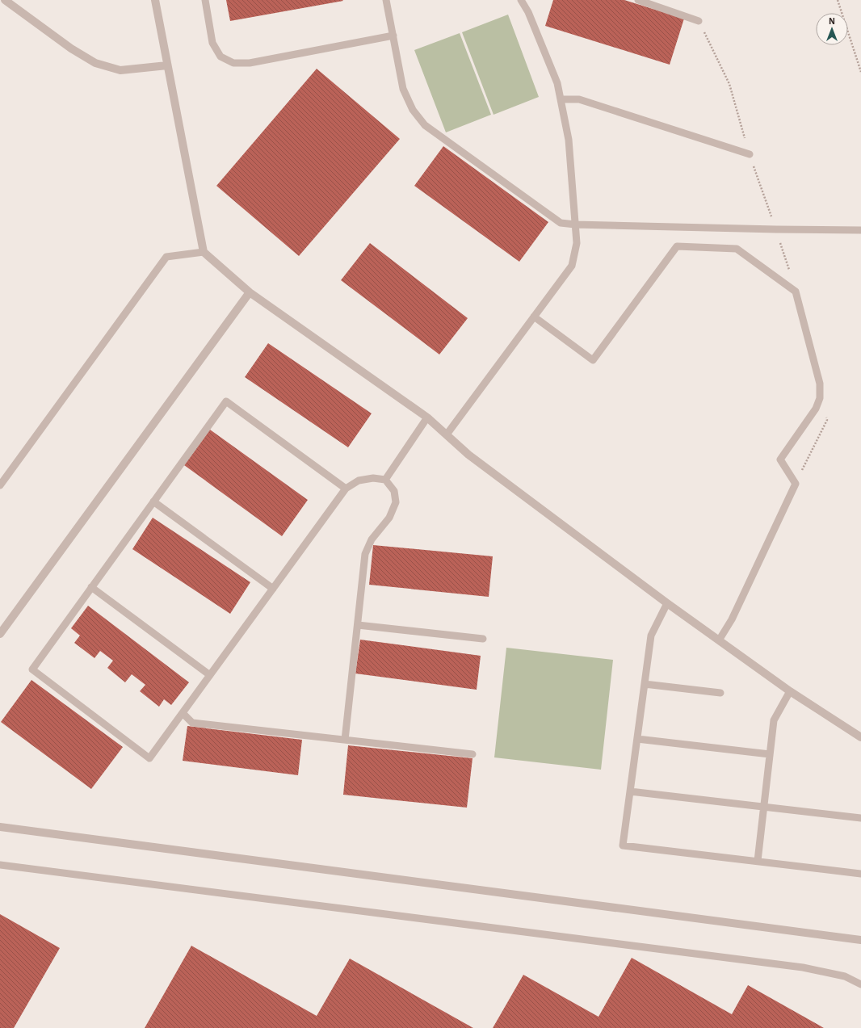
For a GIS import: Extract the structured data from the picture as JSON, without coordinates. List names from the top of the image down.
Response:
{
  "north": "top"
}
